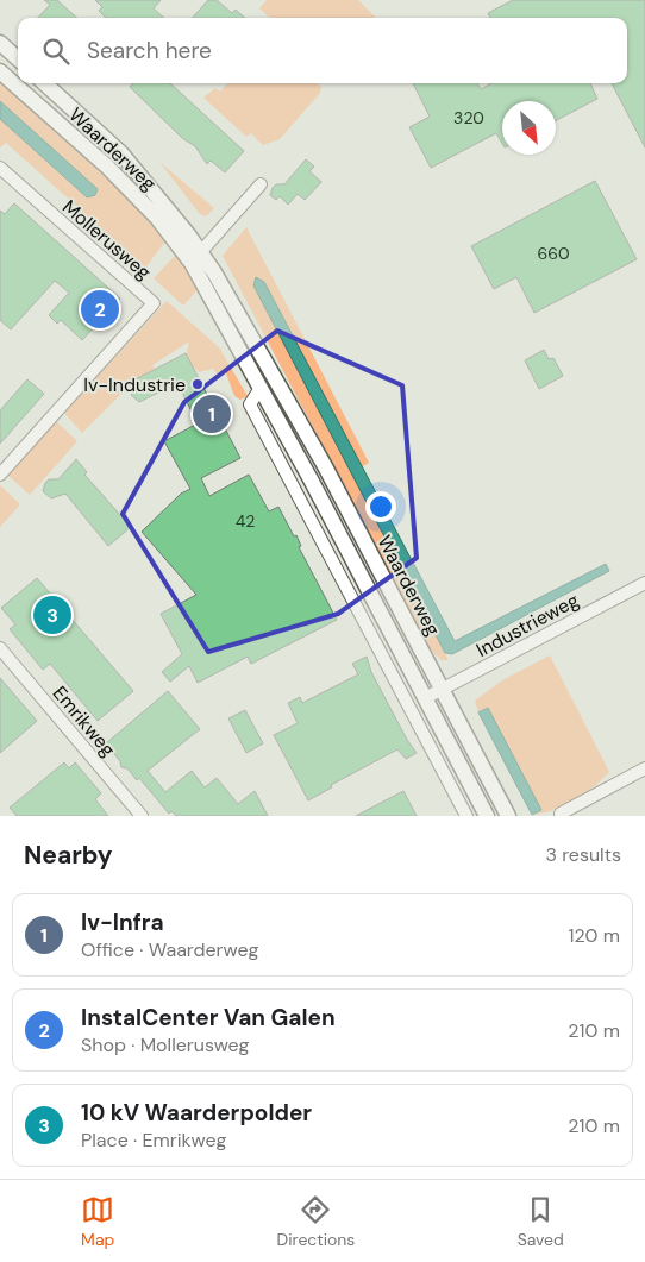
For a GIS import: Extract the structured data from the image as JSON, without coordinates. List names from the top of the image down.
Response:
{
  "streets": {
    "main road": ["Waarderweg"],
    "street": ["Mollerusweg", "Industrieweg", "Emrikweg"]
  },
  "crossings": [
    ["Waarderweg", "Industrieweg"]
  ],
  "places": ["Iv-Industrie"],
  "house_numbers": ["320", "660", "42"],
  "north": "bottom right",
  "page": {
    "search": "Search here",
    "pins": ["2", "1", "3"],
    "heading": ["Nearby", "3 results"],
    "list": [
      {
        "mark": "1",
        "name": "Iv-Infra",
        "note": "Office · Waarderweg",
        "value": "120 m"
      },
      {
        "mark": "2",
        "name": "InstalCenter Van Galen",
        "note": "Shop · Mollerusweg",
        "value": "210 m"
      },
      {
        "mark": "3",
        "name": "10 kV Waarderpolder",
        "note": "Place · Emrikweg",
        "value": "210 m"
      }
    ],
    "nav": ["Map", "Directions", "Saved"]
  }
}
